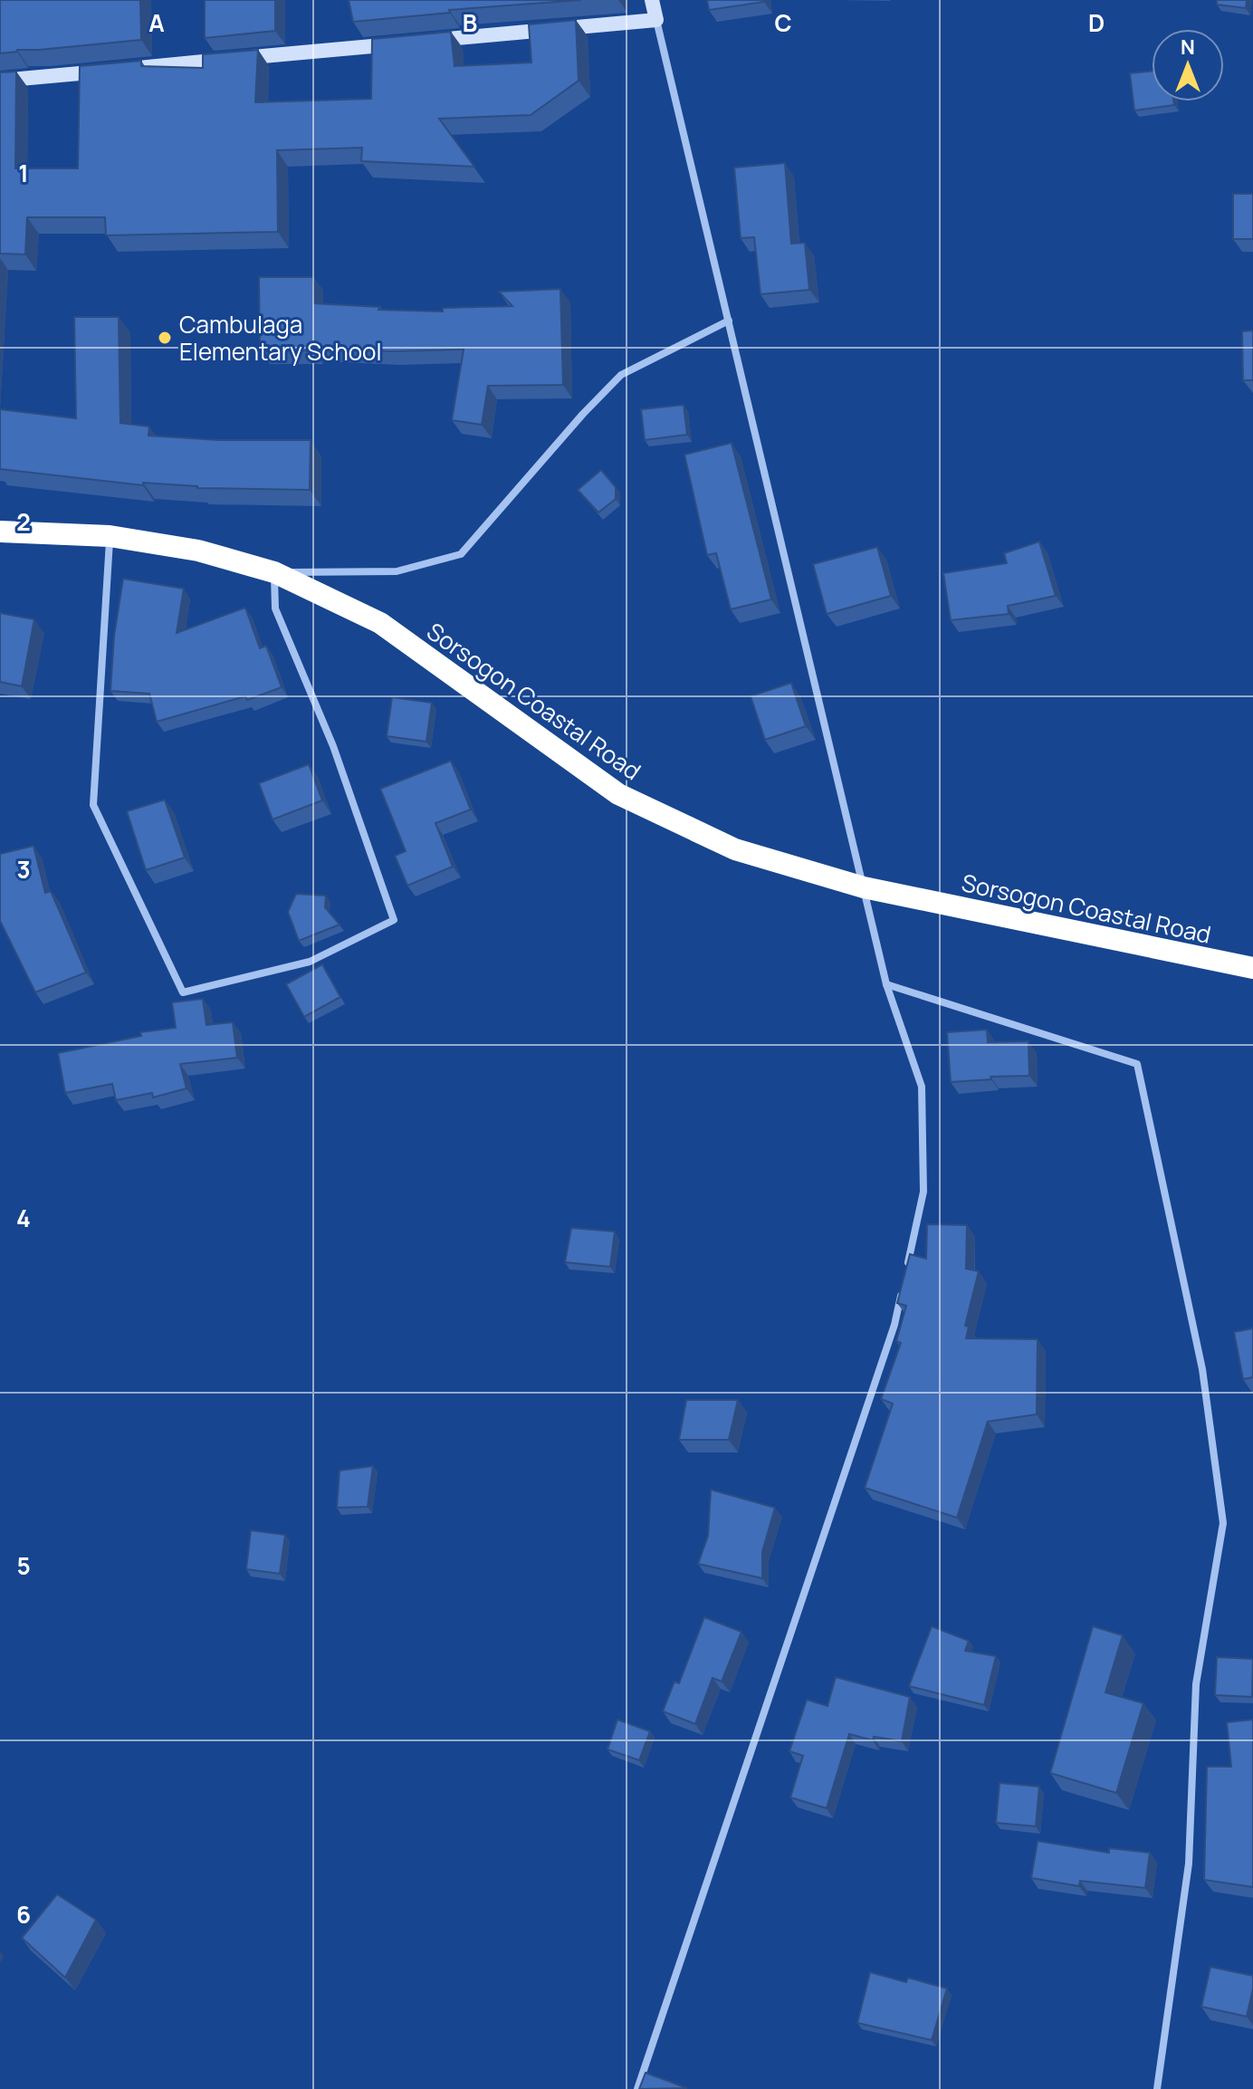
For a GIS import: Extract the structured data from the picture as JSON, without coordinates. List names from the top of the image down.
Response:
{
  "streets": {
    "highway": ["Sorsogon Coastal Road"]
  },
  "places": ["Cambulaga Elementary School"],
  "north": "top",
  "grid": {
    "columns": [
      "A",
      "B",
      "C",
      "D"
    ],
    "rows": [
      "1",
      "2",
      "3",
      "4",
      "5",
      "6"
    ]
  }
}
